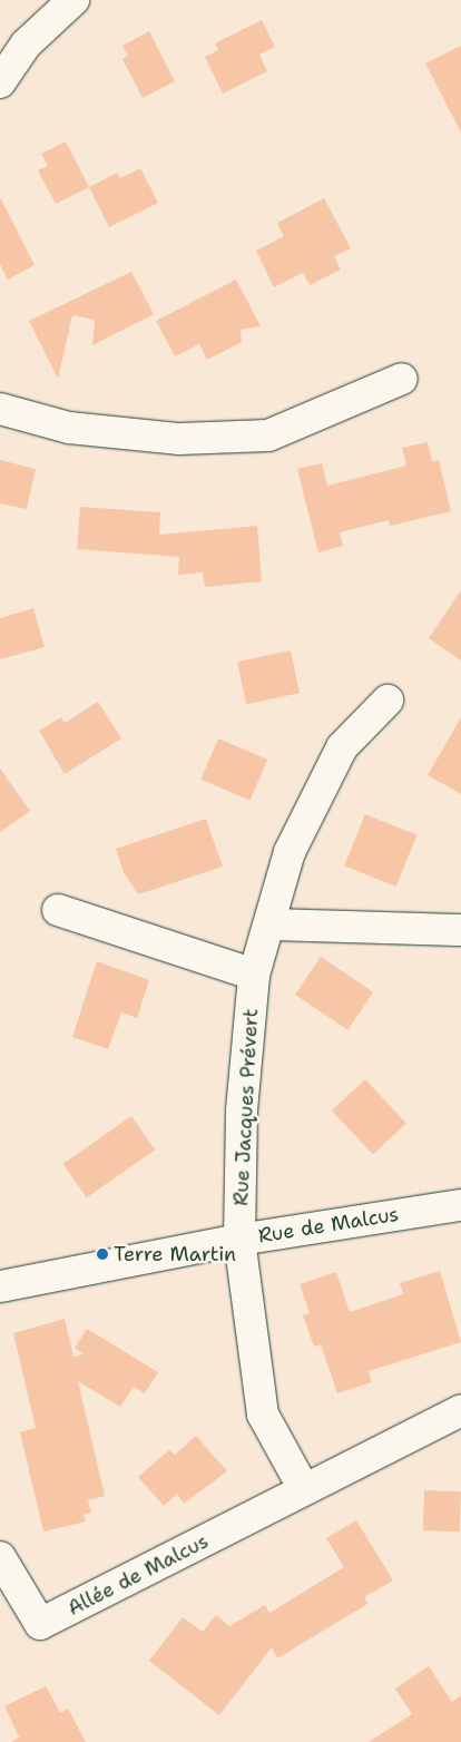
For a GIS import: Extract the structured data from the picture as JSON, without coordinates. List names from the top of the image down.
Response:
{
  "streets": {
    "street": ["Rue Jacques Prévert", "Rue de Malcus", "Allée de Malcus"]
  },
  "crossings": [
    ["Rue Jacques Prévert", "Rue de Malcus"]
  ],
  "places": ["Terre Martin"]
}
